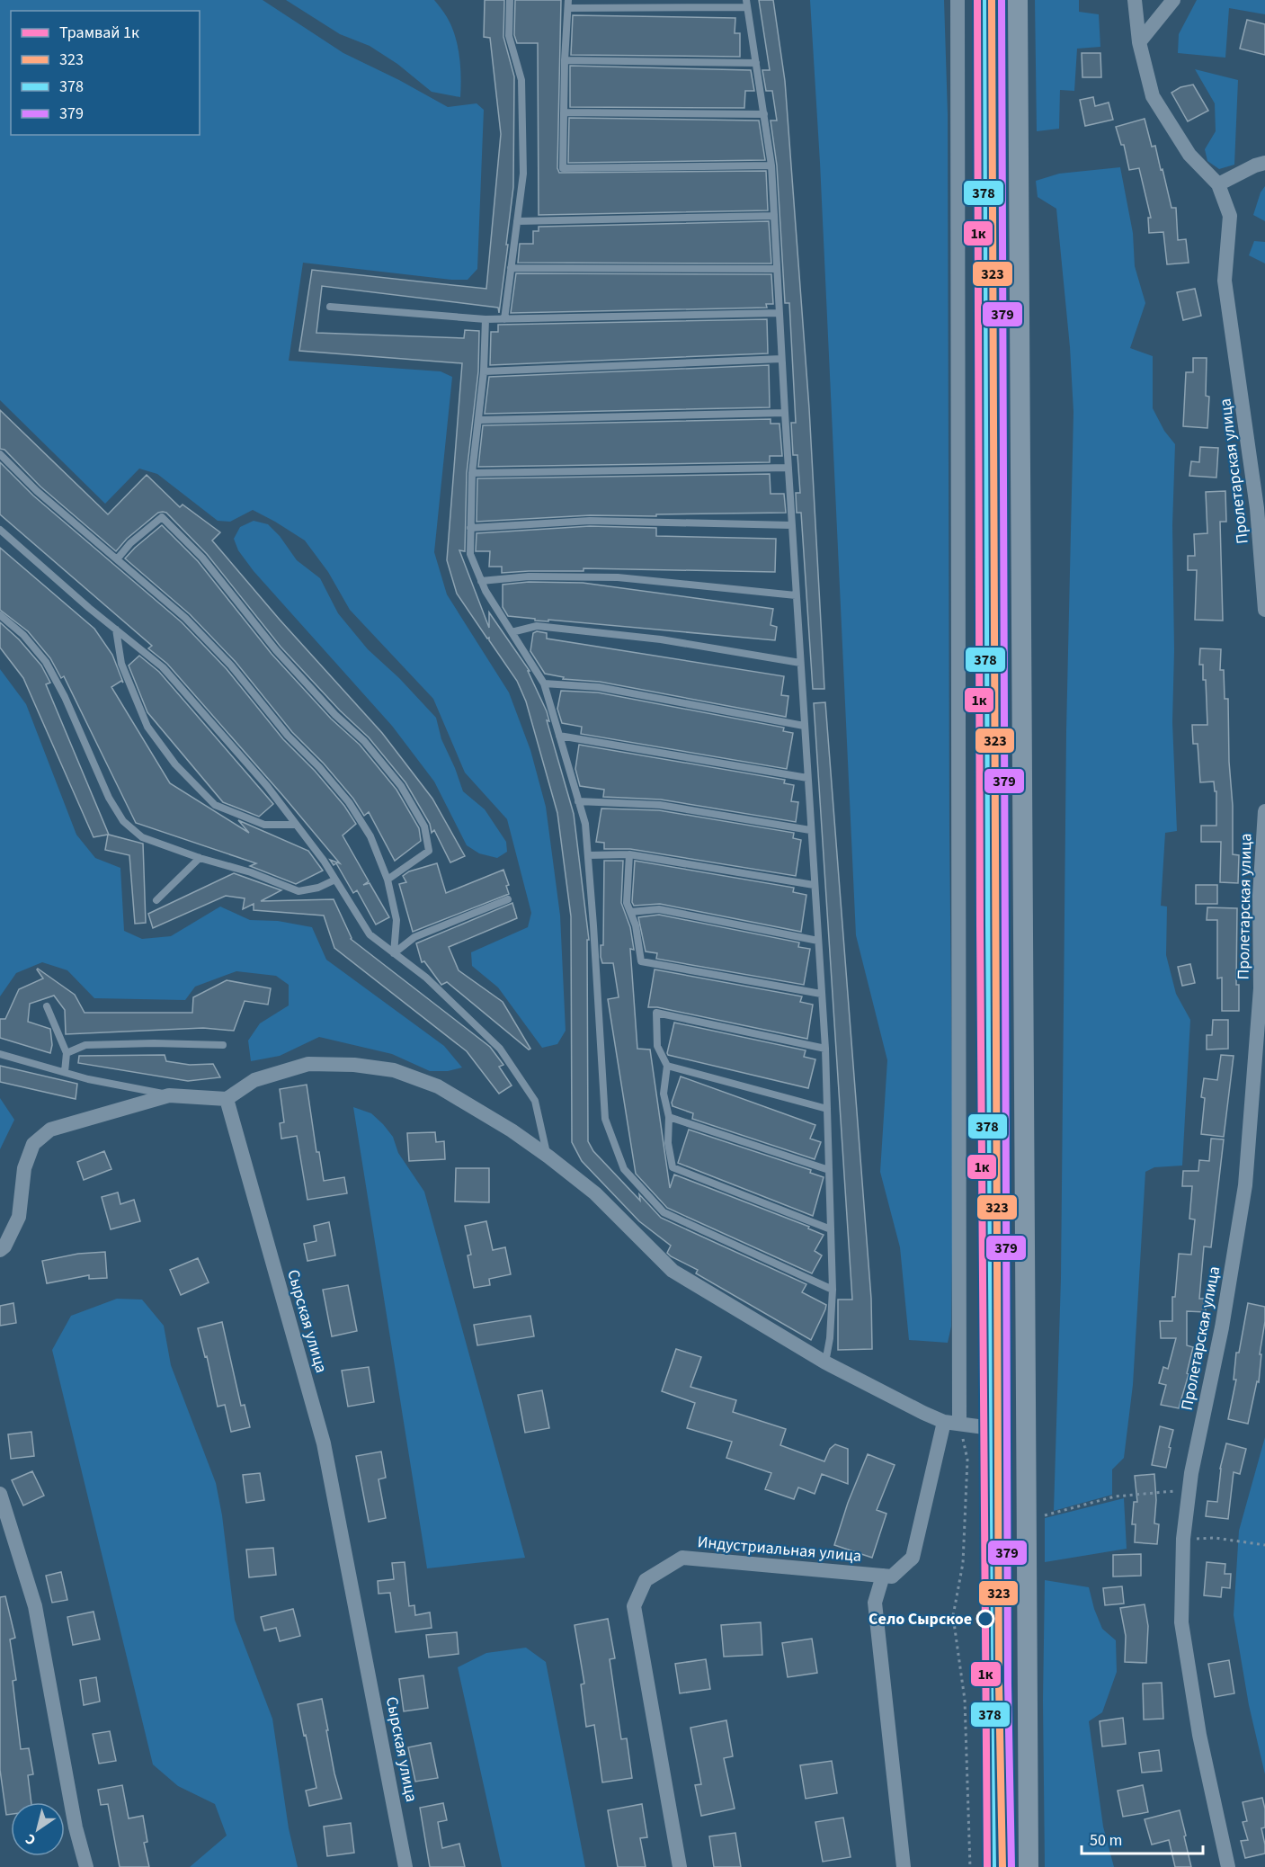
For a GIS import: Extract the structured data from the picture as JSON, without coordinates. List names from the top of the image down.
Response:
{
  "streets": {
    "street": ["Пролетарская улица", "Сырская улица", "Индустриальная улица"]
  },
  "places": ["Село Сырское"],
  "lines": [
    "tram line 1к",
    "transit line 323",
    "transit line 378",
    "transit line 379"
  ],
  "legend": [
    "Трамвай 1к",
    "323",
    "378",
    "379"
  ],
  "scale_bar": "50 m",
  "north": "bottom left"
}
